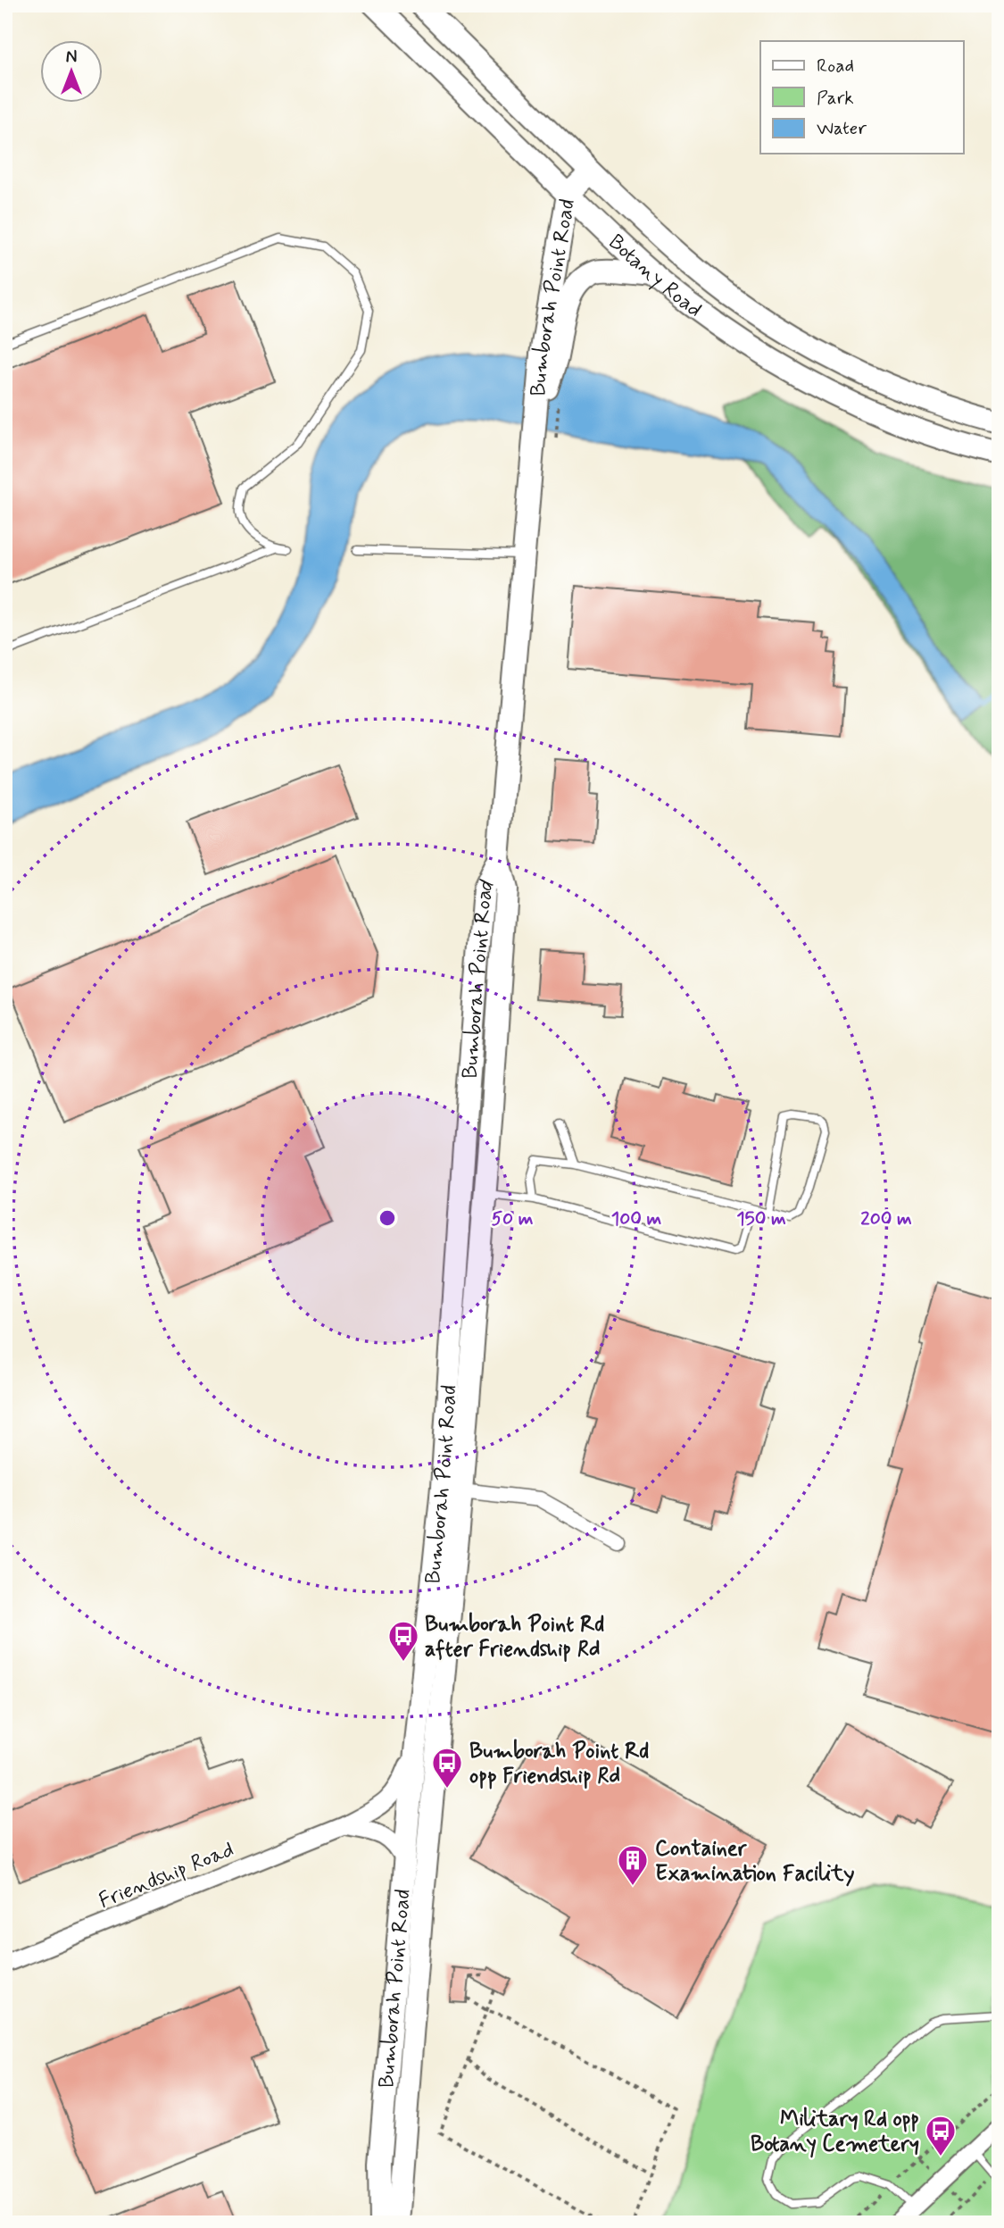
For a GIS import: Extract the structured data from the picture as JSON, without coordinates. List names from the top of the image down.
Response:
{
  "streets": {
    "main road": ["Botany Road", "Bumborah Point Road"],
    "street": ["Friendship Road"]
  },
  "crossings": [
    ["Botany Road", "Bumborah Point Road"],
    ["Bumborah Point Road", "Friendship Road"]
  ],
  "places": {
    "bus stop": ["Bumborah Point Rd after Friendship Rd", "Bumborah Point Rd opp Friendship Rd", "Military Rd opp Botany Cemetery"],
    "building": ["Container Examination Facility"]
  },
  "legend": ["Road", "Park", "Water"],
  "north": "top",
  "rings": [
    "50 m",
    "100 m",
    "150 m",
    "200 m"
  ]
}
